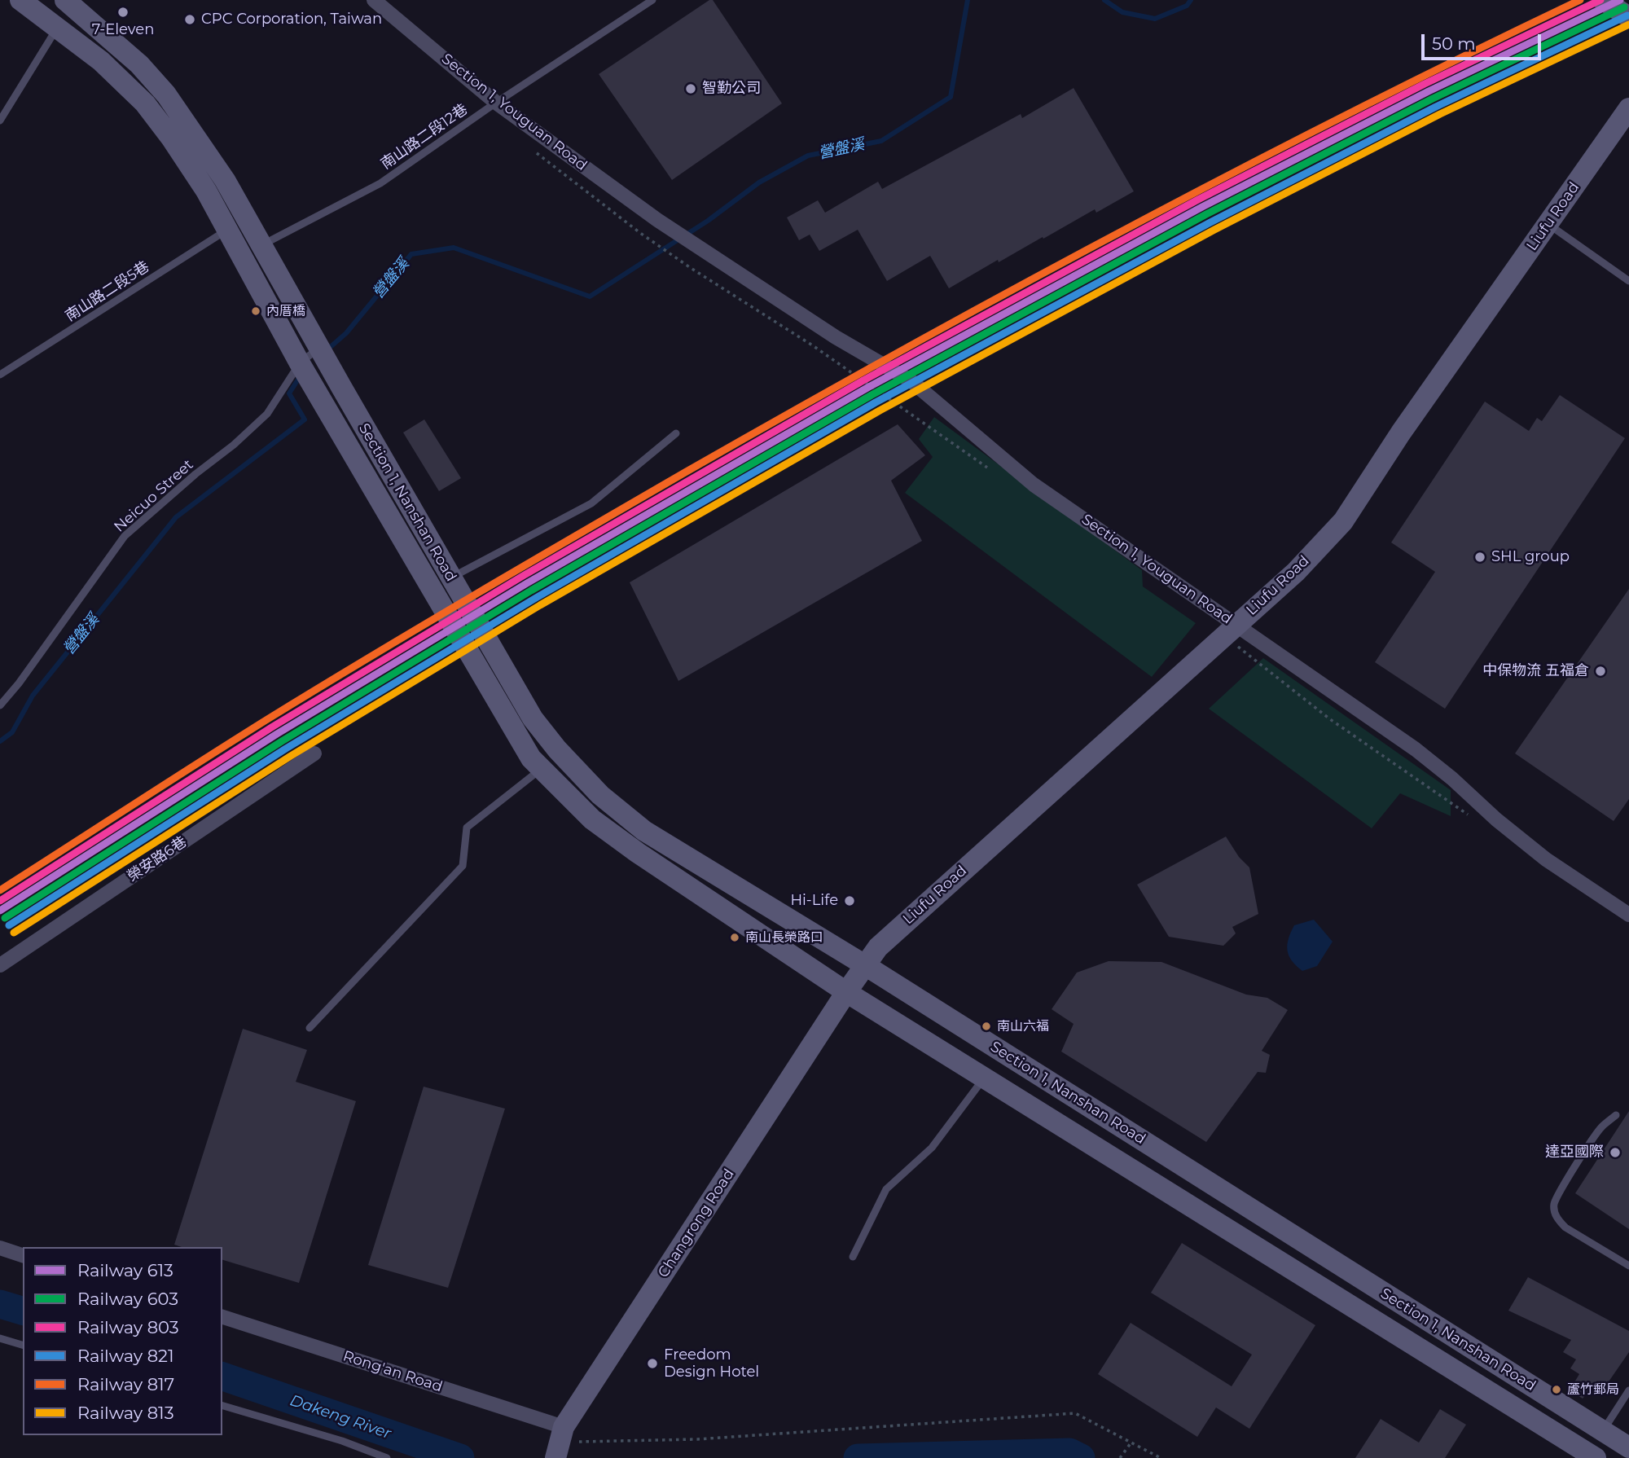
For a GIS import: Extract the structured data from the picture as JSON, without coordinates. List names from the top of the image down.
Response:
{
  "streets": {
    "street": [
      "Section 1, Youguan Road",
      "Liufu Road",
      "Section 1, Nanshan Road",
      "榮安路6巷",
      "Changrong Road",
      "Rong'an Road"
    ],
    "lane": ["南山路二段12巷", "南山路二段5巷", "Neicuo Street"]
  },
  "crossings": [
    ["Section 1, Youguan Road", "南山路二段12巷"],
    ["Section 1, Youguan Road", "Liufu Road"],
    ["南山路二段12巷", "南山路二段5巷"],
    ["Liufu Road", "Section 1, Nanshan Road"],
    ["Liufu Road", "Changrong Road"],
    ["Neicuo Street", "Section 1, Nanshan Road"],
    ["Section 1, Nanshan Road", "Changrong Road"],
    ["Changrong Road", "Rong'an Road"]
  ],
  "water": ["營盤溪", "Dakeng River"],
  "places": [
    "7-Eleven",
    "CPC Corporation, Taiwan",
    "智勤公司",
    "內厝橋",
    "SHL group",
    "中保物流 五福倉",
    "Hi-Life",
    "南山長榮路口",
    "南山六福",
    "達亞國際",
    "Freedom Design Hotel",
    "蘆竹郵局"
  ],
  "lines": [
    "rail line 613",
    "rail line 803",
    "rail line 817",
    "rail line 603",
    "rail line 821",
    "rail line 813"
  ],
  "legend": [
    "Railway 613",
    "Railway 603",
    "Railway 803",
    "Railway 821",
    "Railway 817",
    "Railway 813"
  ],
  "scale_bar": "50 m"
}
